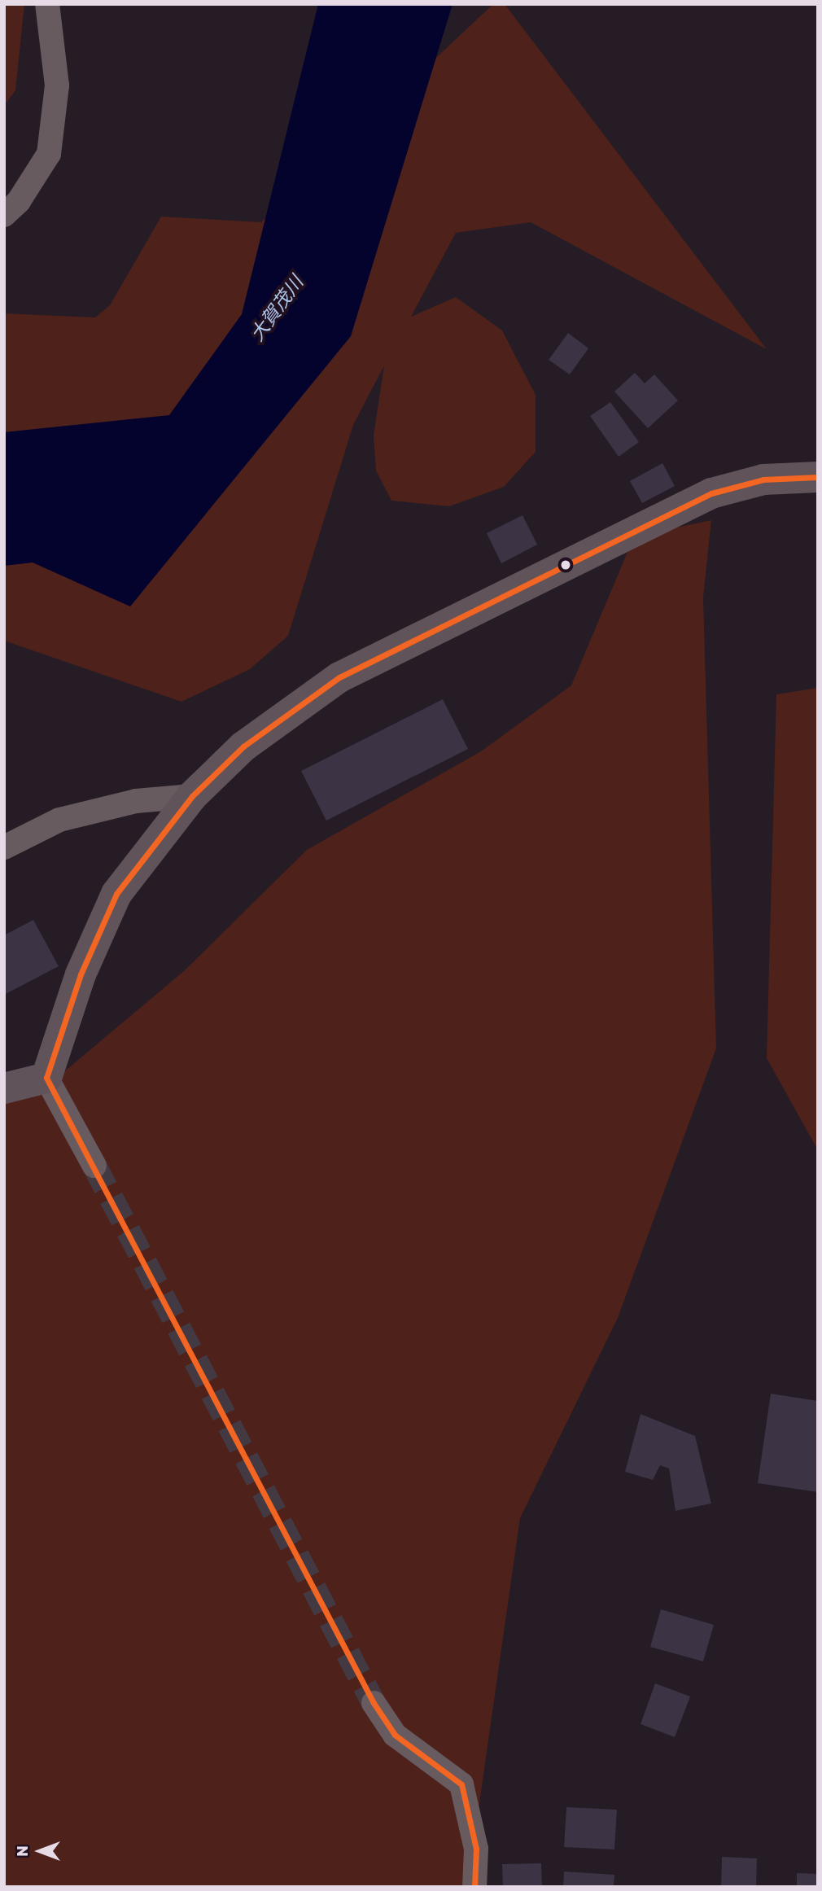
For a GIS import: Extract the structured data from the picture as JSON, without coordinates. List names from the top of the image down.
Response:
{
  "water": ["大賀茂川"],
  "north": "left"
}
